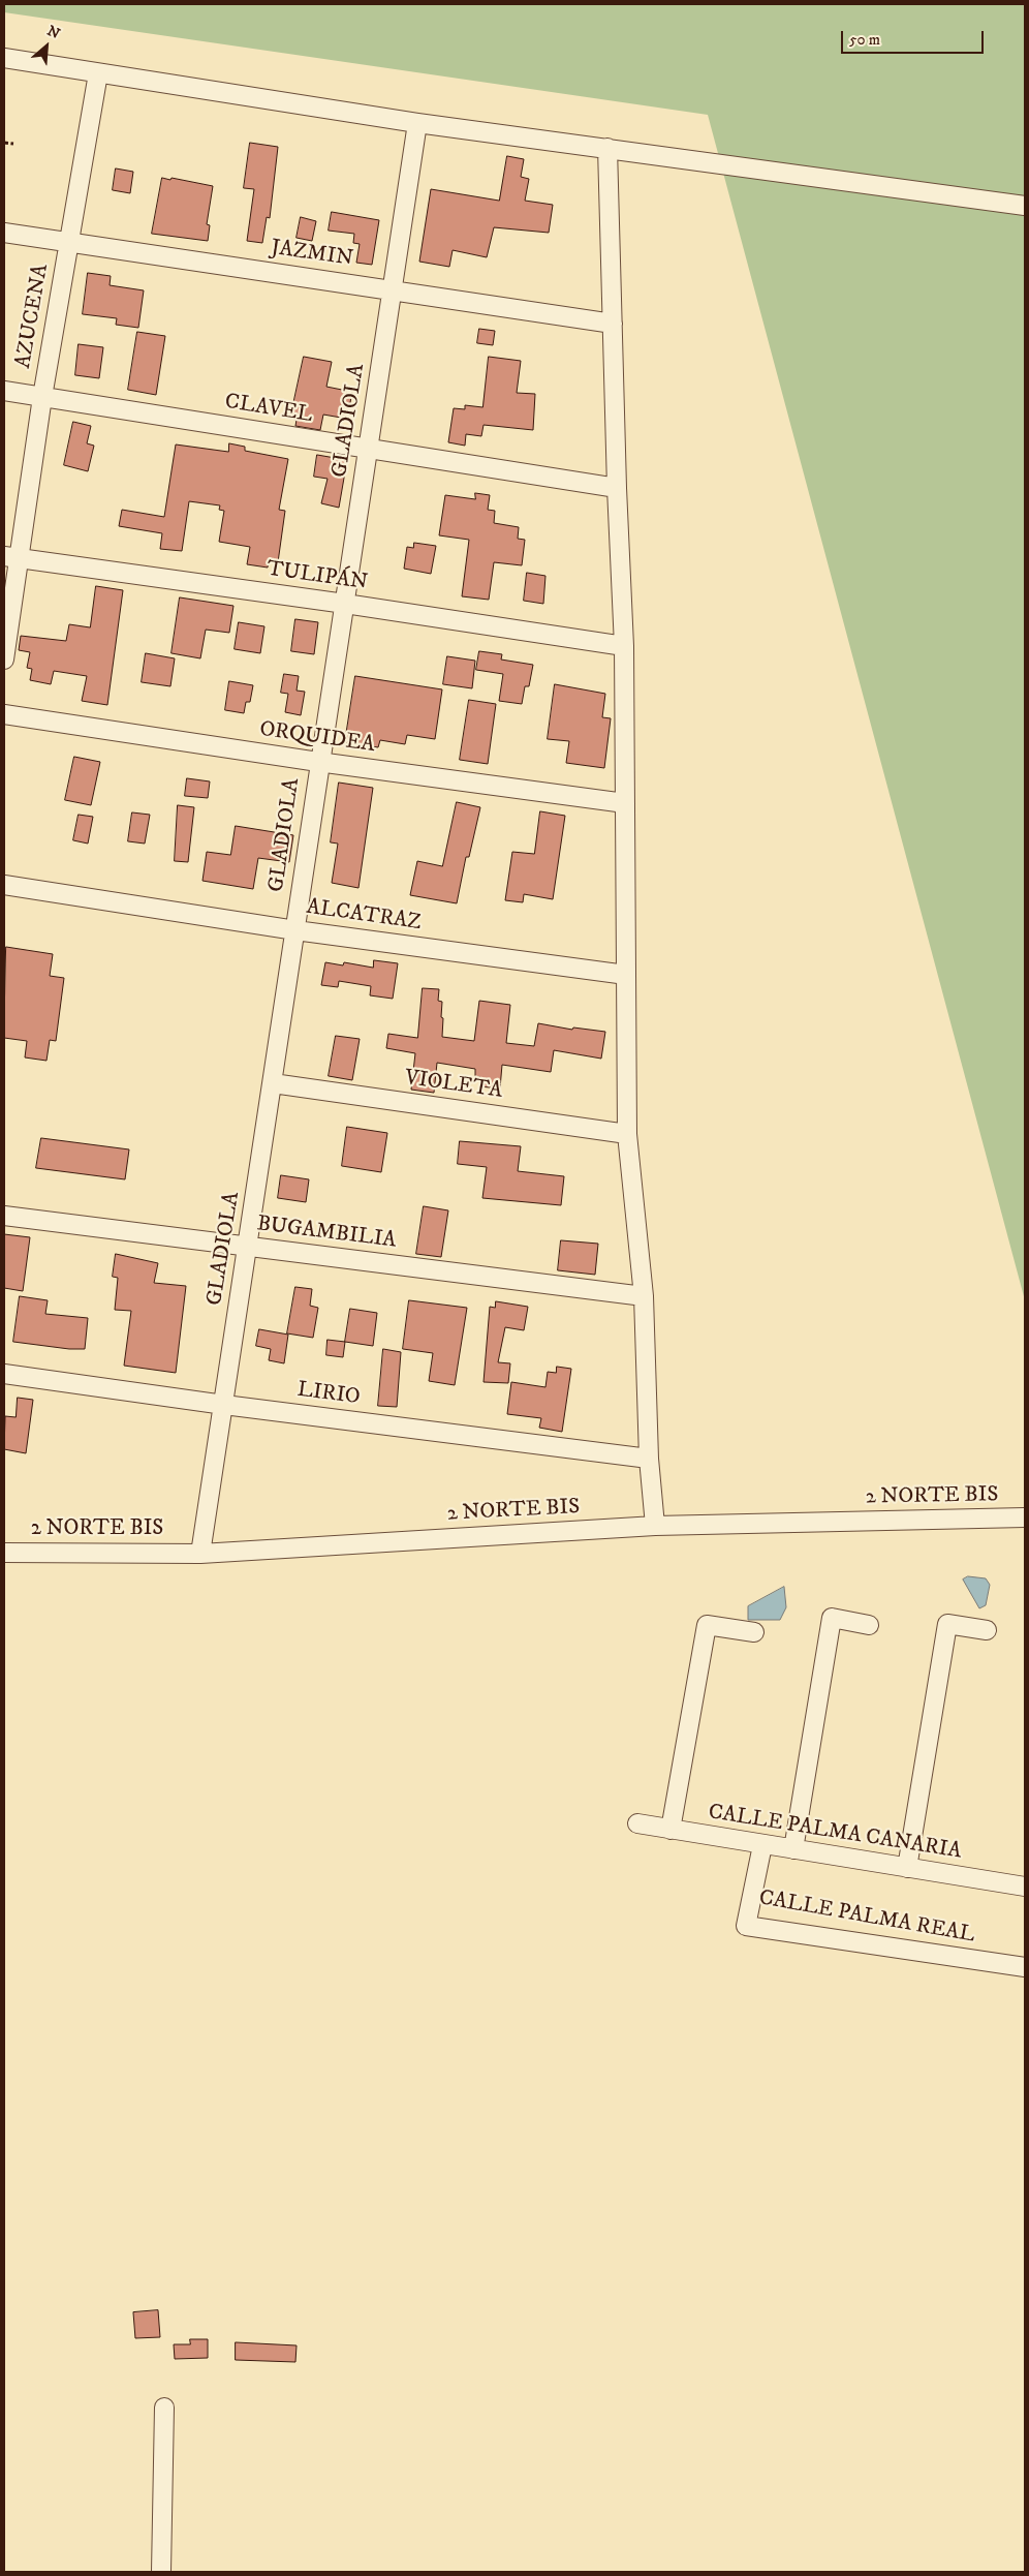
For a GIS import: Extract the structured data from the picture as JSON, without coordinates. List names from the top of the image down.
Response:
{
  "streets": {
    "street": [
      "JAZMIN",
      "AZUCENA",
      "CLAVEL",
      "GLADIOLA",
      "TULIPÁN",
      "ORQUIDEA",
      "ALCATRAZ",
      "VIOLETA",
      "BUGAMBILIA",
      "LIRIO",
      "2 NORTE BIS",
      "CALLE PALMA CANARIA",
      "CALLE PALMA REAL"
    ]
  },
  "crossings": [
    ["JAZMIN", "AZUCENA"],
    ["JAZMIN", "GLADIOLA"],
    ["AZUCENA", "CLAVEL"],
    ["AZUCENA", "TULIPÁN"],
    ["CLAVEL", "GLADIOLA"],
    ["GLADIOLA", "TULIPÁN"],
    ["GLADIOLA", "ORQUIDEA"],
    ["GLADIOLA", "ALCATRAZ"],
    ["GLADIOLA", "VIOLETA"],
    ["GLADIOLA", "BUGAMBILIA"],
    ["GLADIOLA", "LIRIO"],
    ["GLADIOLA", "2 NORTE BIS"],
    ["CALLE PALMA CANARIA", "CALLE PALMA REAL"]
  ],
  "scale_bar": "50 m",
  "north": "top right"
}
